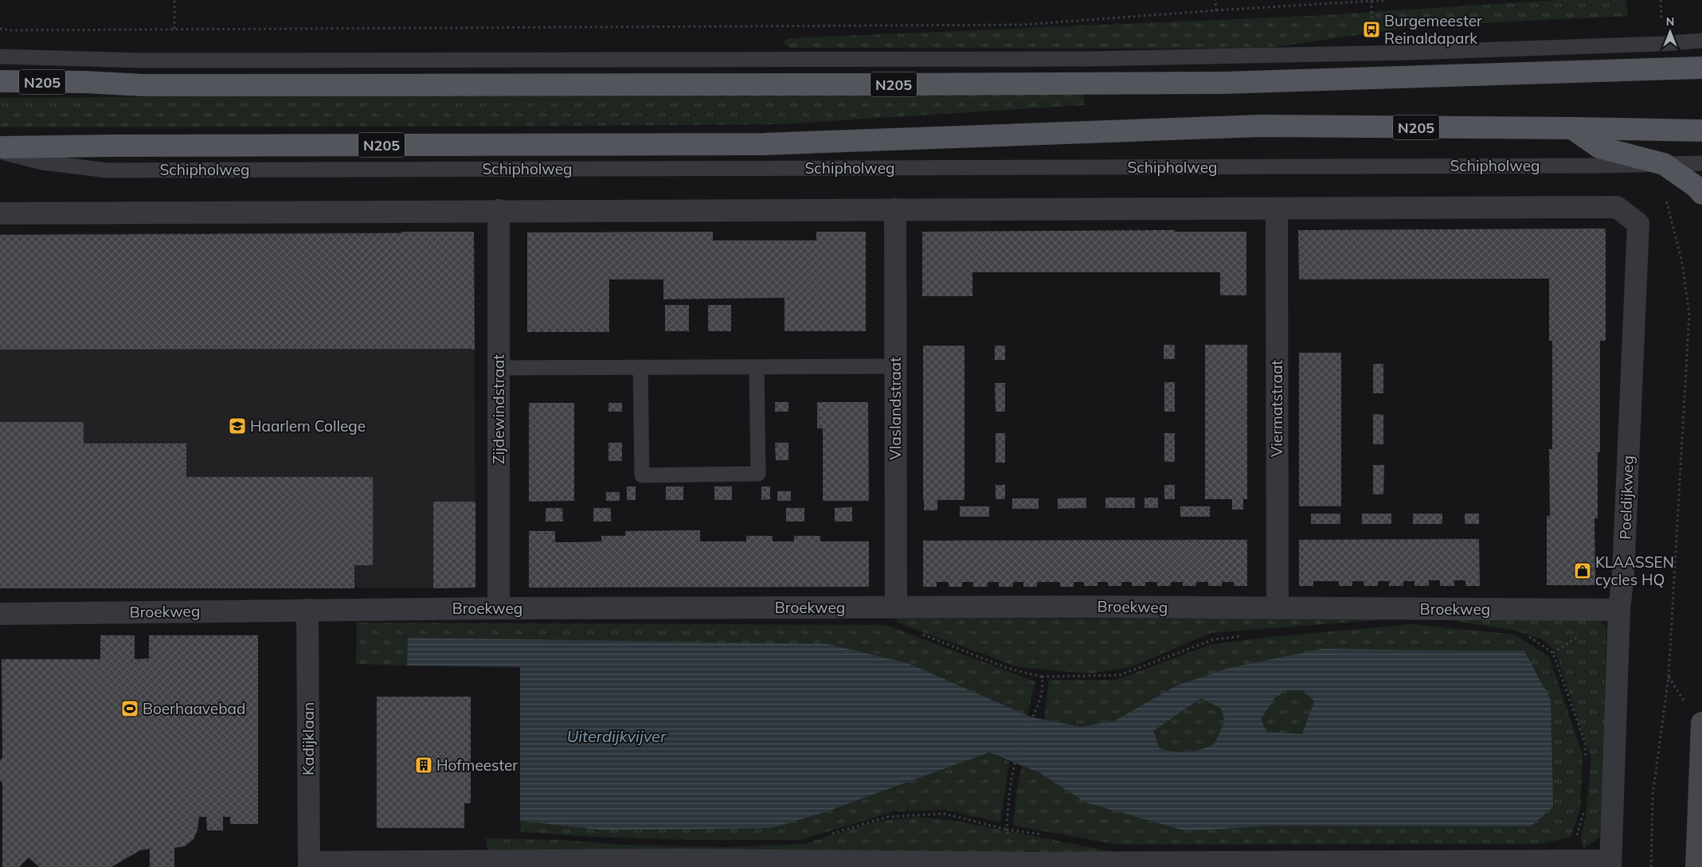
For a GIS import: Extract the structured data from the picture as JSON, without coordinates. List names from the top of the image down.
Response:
{
  "streets": {
    "main road": ["N205", "Schipholweg"],
    "street": [
      "Vlaslandstraat",
      "Viermatstraat",
      "Zijdewindstraat",
      "Poeldijkweg",
      "Broekweg",
      "Kadijklaan"
    ]
  },
  "crossings": [
    ["Vlaslandstraat", "Broekweg"],
    ["Viermatstraat", "Poeldijkweg"],
    ["Viermatstraat", "Broekweg"],
    ["Zijdewindstraat", "Broekweg"],
    ["Poeldijkweg", "Broekweg"],
    ["Broekweg", "Kadijklaan"]
  ],
  "water": ["Uiterdijkvijver"],
  "places": {
    "bus stop": ["Burgemeester Reinaldapark"],
    "school or university": ["Haarlem College"],
    "shop": ["KLAASSEN cycles HQ"],
    "sports": ["Boerhaavebad"],
    "building": ["Hofmeester"]
  },
  "north": "top"
}
